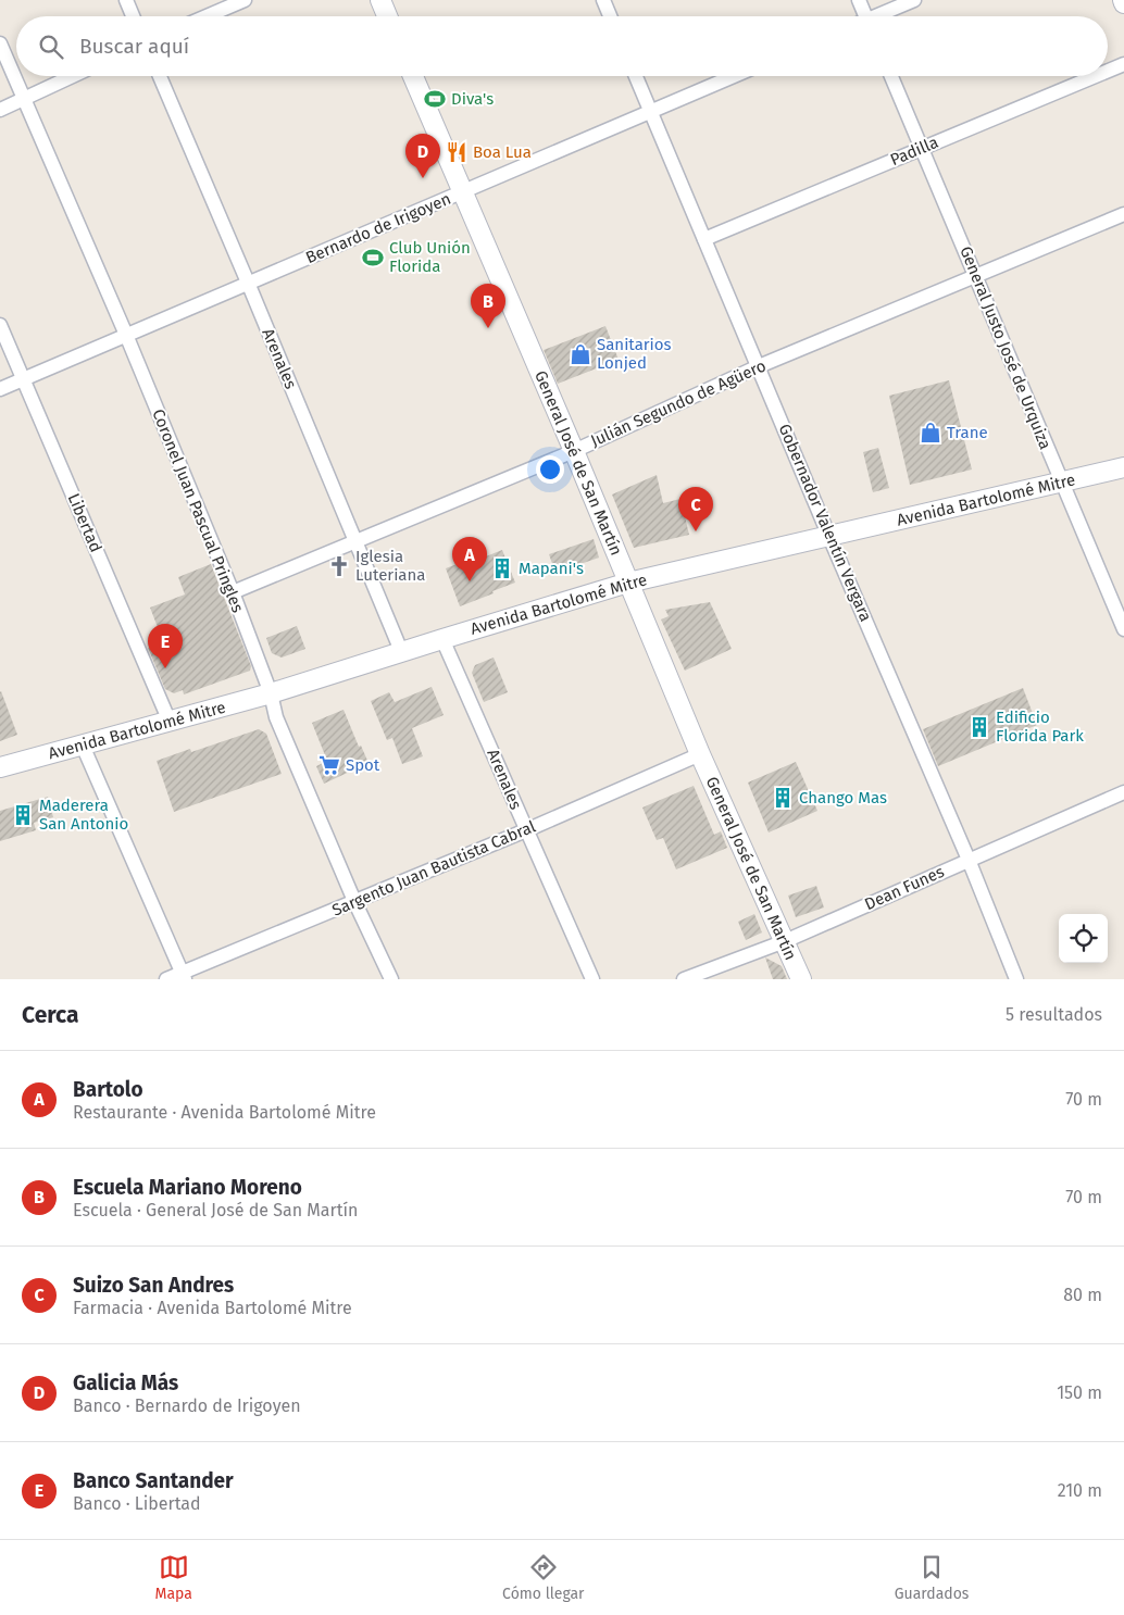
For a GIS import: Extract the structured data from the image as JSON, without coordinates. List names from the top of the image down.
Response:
{
  "streets": {
    "main road": ["General José de San Martín", "Avenida Bartolomé Mitre"],
    "street": [
      "Padilla",
      "Bernardo de Irigoyen",
      "General Justo José de Urquiza",
      "Arenales",
      "Julián Segundo de Agüero",
      "Coronel Juan Pascual Pringles",
      "Libertad",
      "Gobernador Valentín Vergara",
      "Sargento Juan Bautista Cabral",
      "Dean Funes"
    ]
  },
  "crossings": [
    ["Padilla", "General Justo José de Urquiza"],
    ["Padilla", "Gobernador Valentín Vergara"],
    ["Bernardo de Irigoyen", "Arenales"],
    ["Bernardo de Irigoyen", "General José de San Martín"],
    ["Bernardo de Irigoyen", "Coronel Juan Pascual Pringles"],
    ["Bernardo de Irigoyen", "Libertad"],
    ["Bernardo de Irigoyen", "Gobernador Valentín Vergara"],
    ["General Justo José de Urquiza", "Julián Segundo de Agüero"],
    ["General Justo José de Urquiza", "Avenida Bartolomé Mitre"],
    ["Arenales", "Julián Segundo de Agüero"],
    ["Arenales", "Avenida Bartolomé Mitre"],
    ["Arenales", "Sargento Juan Bautista Cabral"],
    ["Julián Segundo de Agüero", "General José de San Martín"],
    ["Julián Segundo de Agüero", "Coronel Juan Pascual Pringles"],
    ["Julián Segundo de Agüero", "Gobernador Valentín Vergara"],
    ["General José de San Martín", "Avenida Bartolomé Mitre"],
    ["General José de San Martín", "Sargento Juan Bautista Cabral"],
    ["General José de San Martín", "Dean Funes"],
    ["Avenida Bartolomé Mitre", "Coronel Juan Pascual Pringles"],
    ["Avenida Bartolomé Mitre", "Libertad"],
    ["Avenida Bartolomé Mitre", "Gobernador Valentín Vergara"],
    ["Coronel Juan Pascual Pringles", "Sargento Juan Bautista Cabral"],
    ["Gobernador Valentín Vergara", "Dean Funes"]
  ],
  "places": {
    "sports": ["Diva's", "Club Unión Florida"],
    "restaurant": ["Boa Lua"],
    "shop": ["Sanitarios Lonjed", "Trane"],
    "church": ["Iglesia Luteriana"],
    "building": [
      "Mapani's",
      "Edificio Florida Park",
      "Chango Mas",
      "Maderera San Antonio"
    ],
    "supermarket": ["Spot"]
  },
  "page": {
    "search": "Buscar aquí",
    "pins": [
      "D",
      "B",
      "C",
      "A",
      "E"
    ],
    "heading": ["Cerca", "5 resultados"],
    "list": [
      {
        "mark": "A",
        "name": "Bartolo",
        "note": "Restaurante · Avenida Bartolomé Mitre",
        "value": "70 m"
      },
      {
        "mark": "B",
        "name": "Escuela Mariano Moreno",
        "note": "Escuela · General José de San Martín",
        "value": "70 m"
      },
      {
        "mark": "C",
        "name": "Suizo San Andres",
        "note": "Farmacia · Avenida Bartolomé Mitre",
        "value": "80 m"
      },
      {
        "mark": "D",
        "name": "Galicia Más",
        "note": "Banco · Bernardo de Irigoyen",
        "value": "150 m"
      },
      {
        "mark": "E",
        "name": "Banco Santander",
        "note": "Banco · Libertad",
        "value": "210 m"
      }
    ],
    "nav": ["Mapa", "Cómo llegar", "Guardados"]
  }
}
